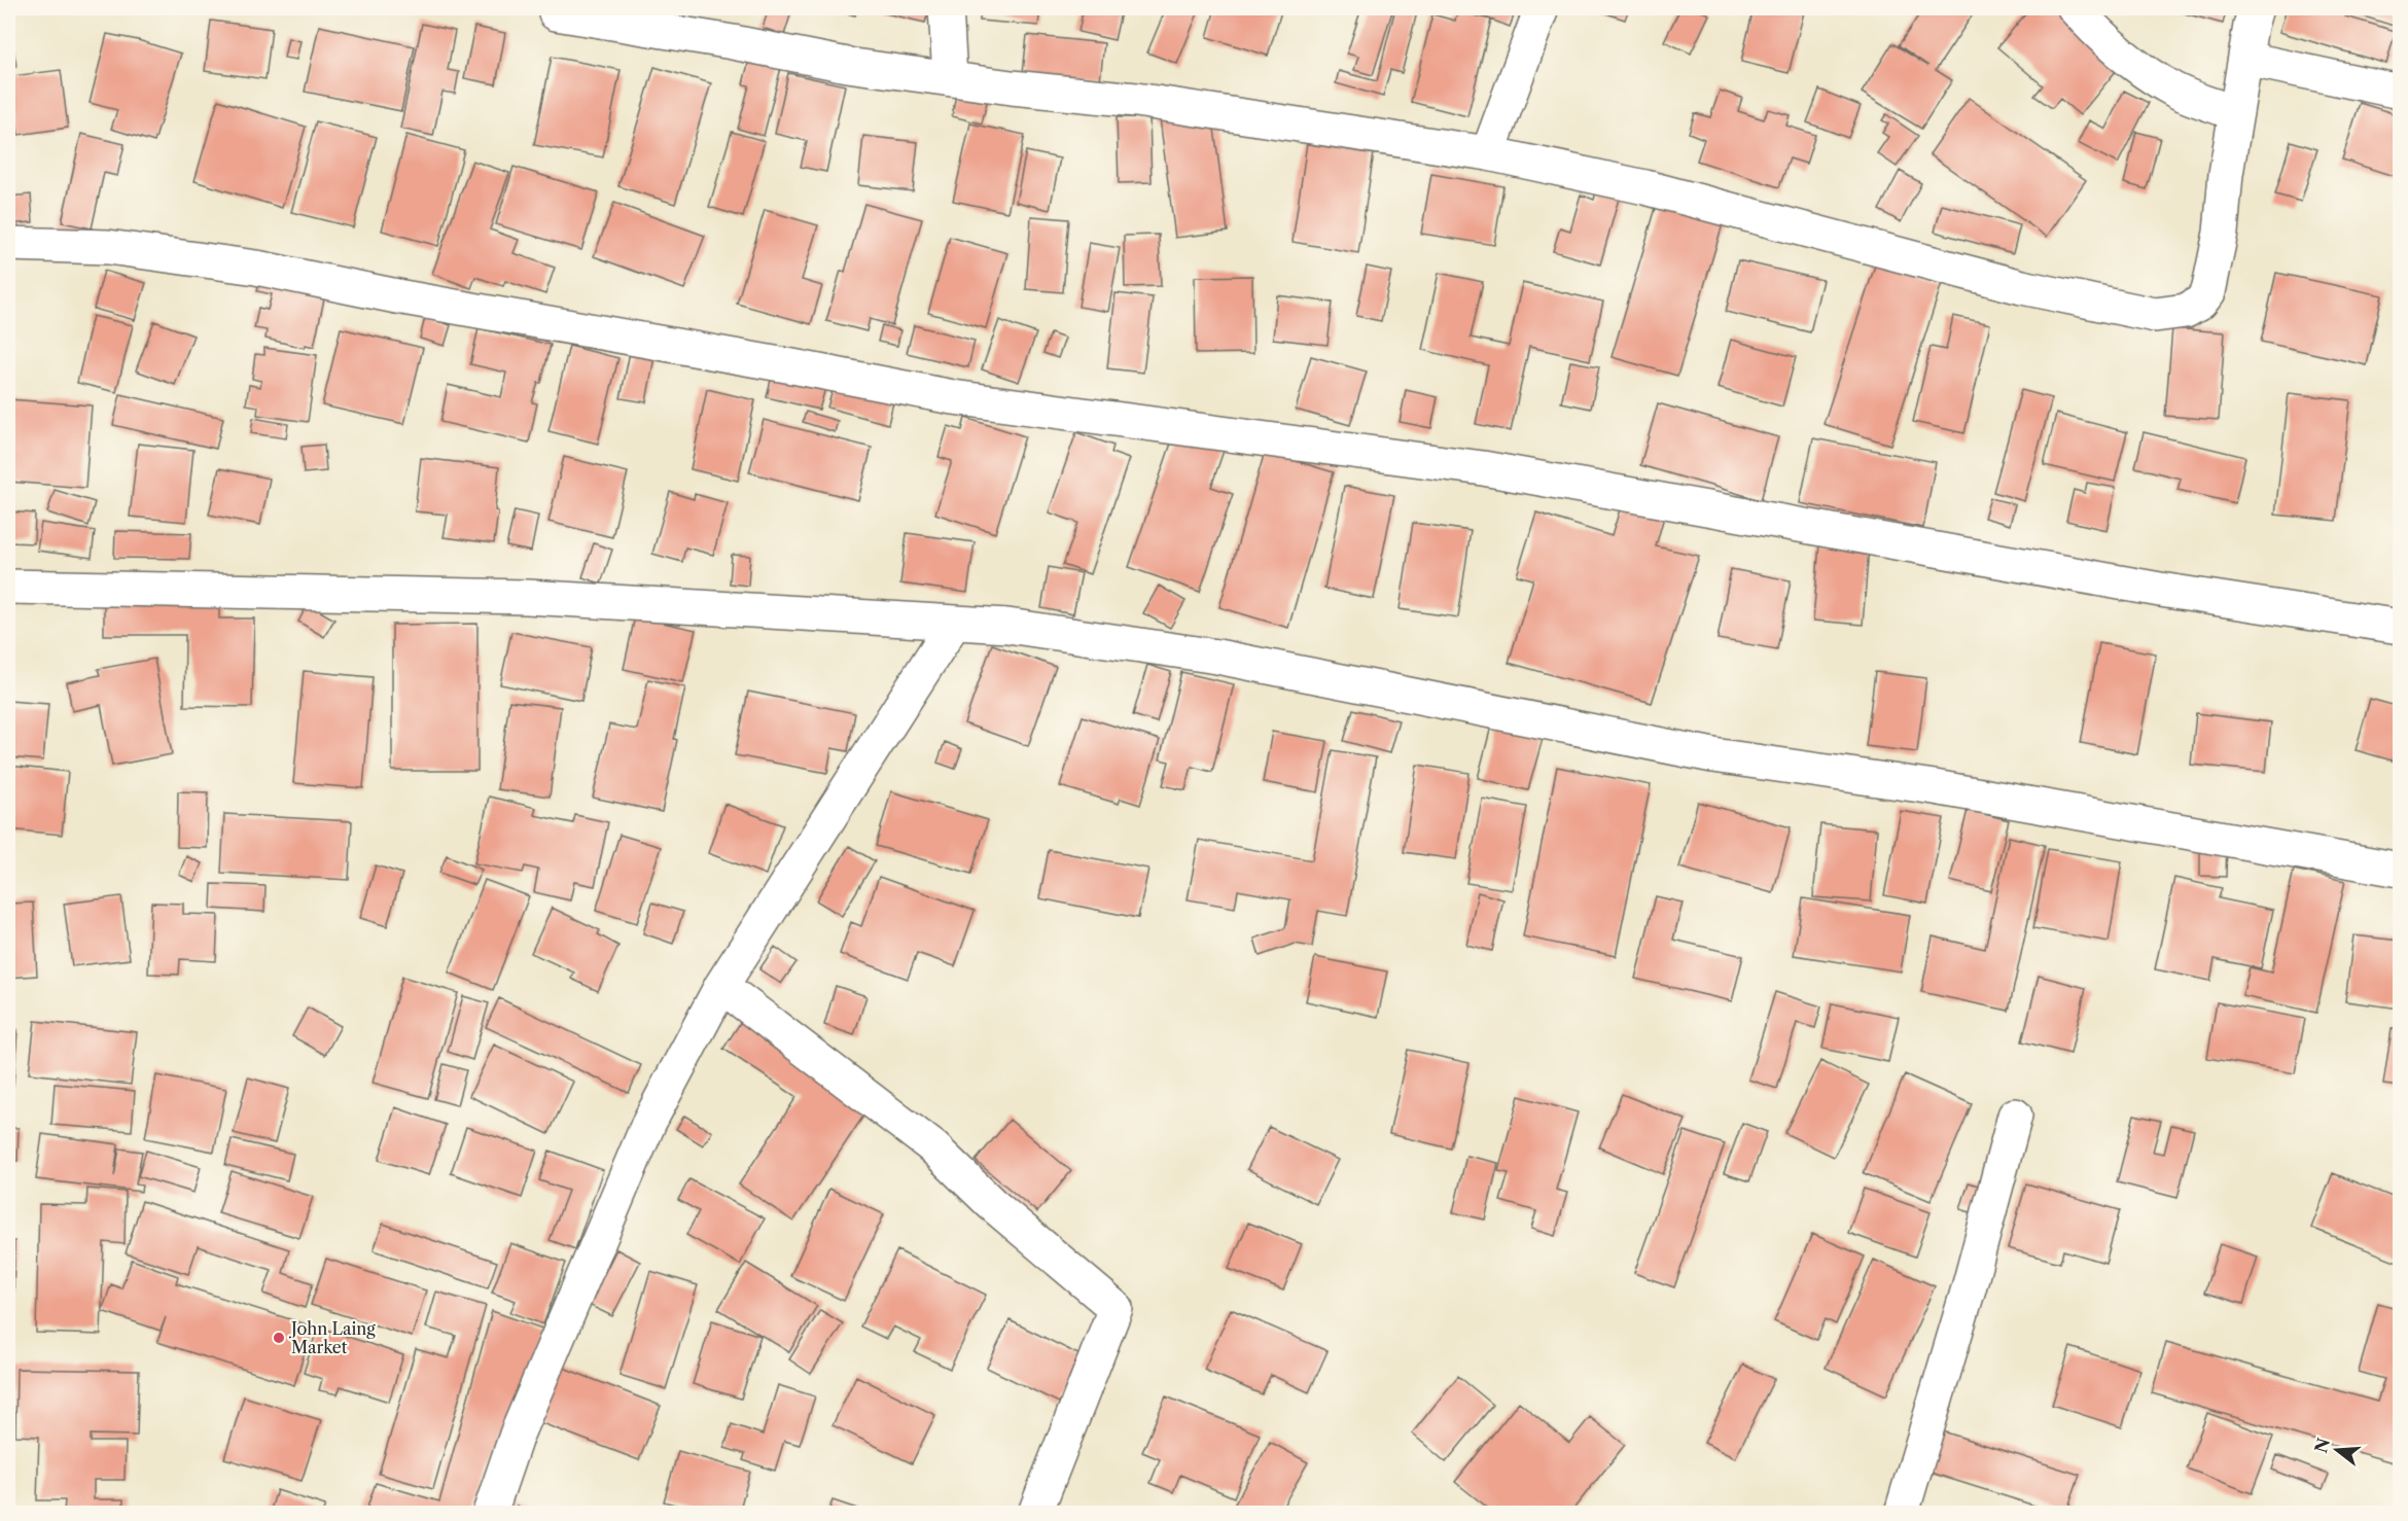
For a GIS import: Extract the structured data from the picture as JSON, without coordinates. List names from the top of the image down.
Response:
{
  "places": ["John Laing Market"],
  "north": "left"
}
